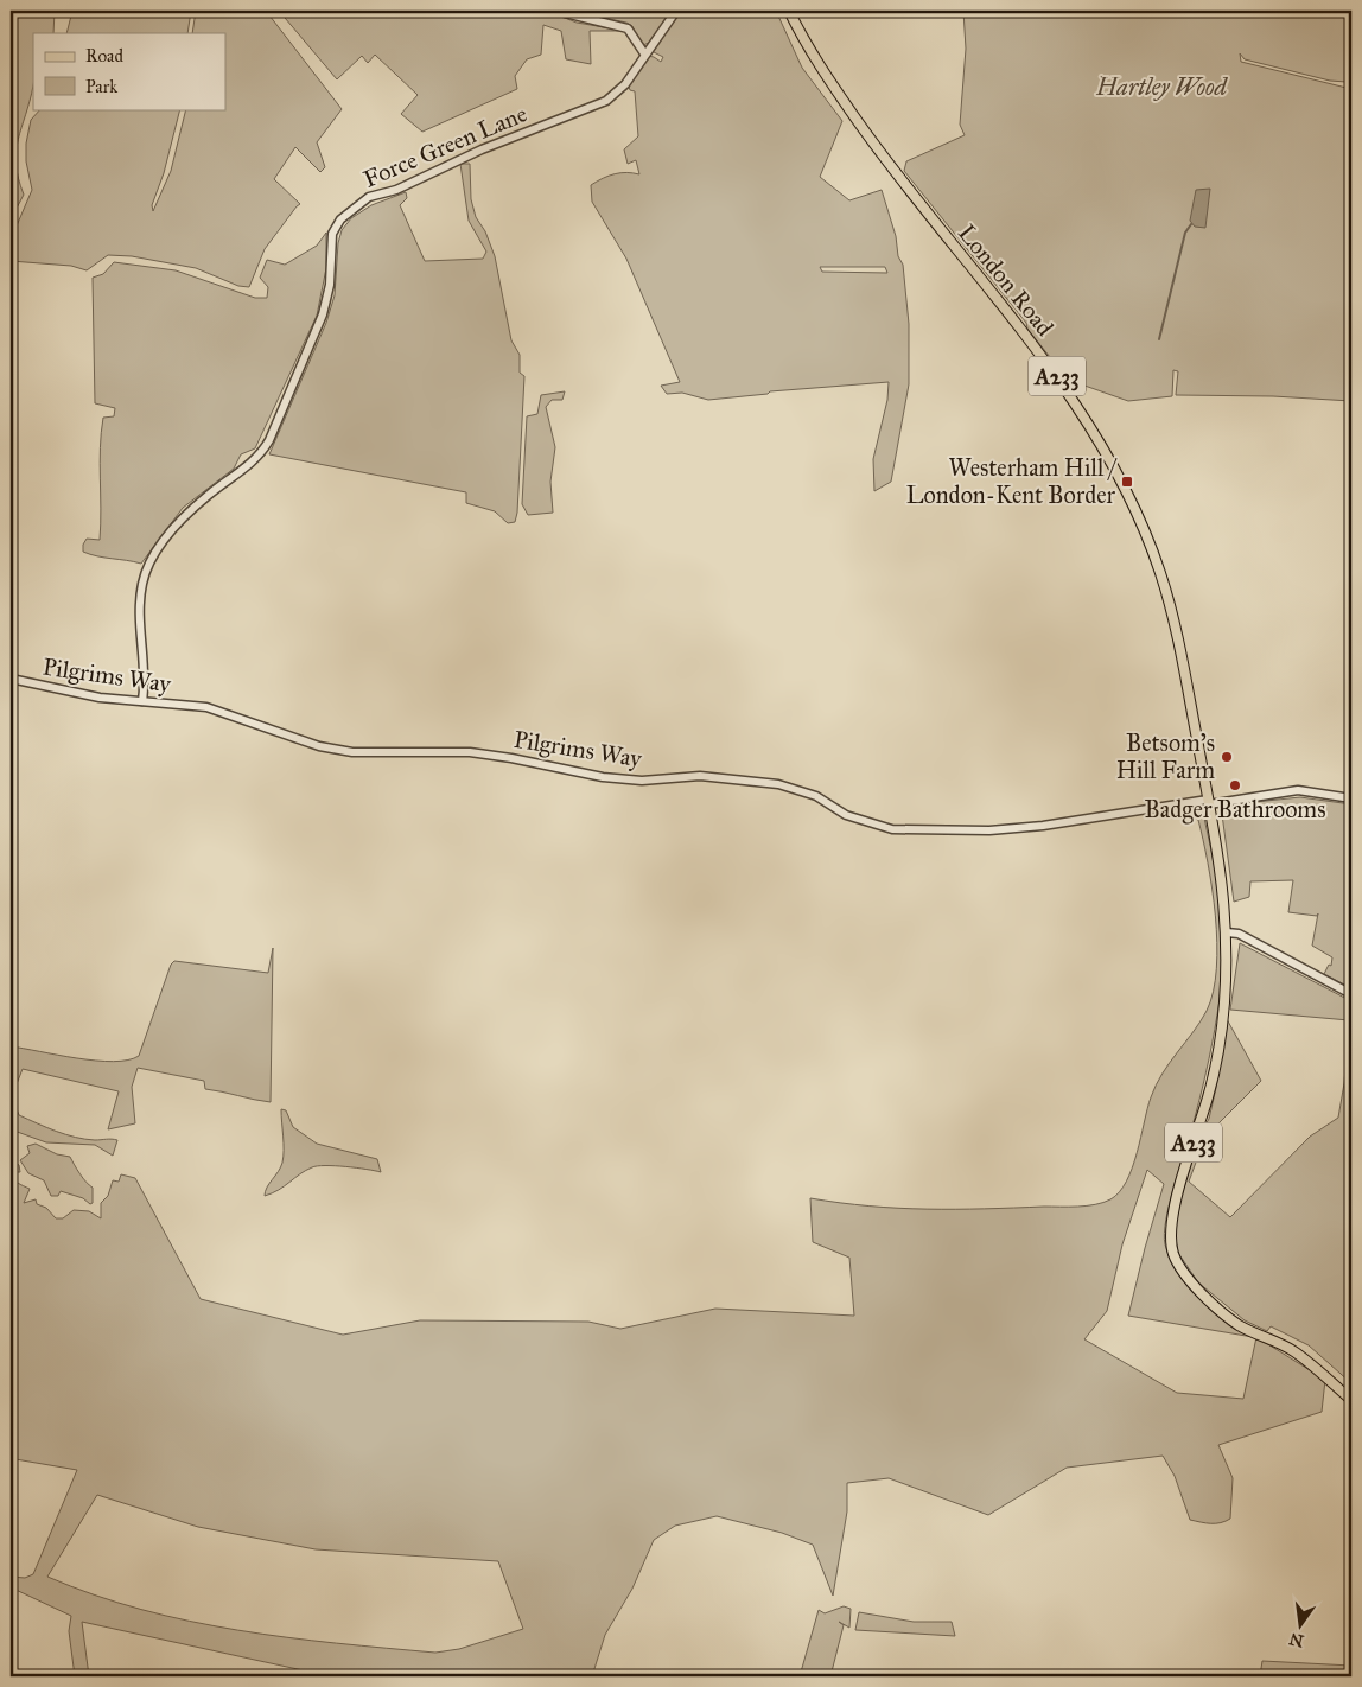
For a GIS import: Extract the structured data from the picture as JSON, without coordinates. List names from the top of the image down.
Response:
{
  "streets": {
    "main road": ["London Road", "A233"],
    "street": ["Force Green Lane", "Pilgrims Way"]
  },
  "crossings": [
    ["Force Green Lane", "Pilgrims Way"],
    ["London Road", "A233"],
    ["London Road", "Pilgrims Way"],
    ["A233", "Pilgrims Way"]
  ],
  "parks": ["Hartley Wood"],
  "places": {
    "transit": ["Westerham Hill / London-Kent Border"],
    "other": ["Betsom's Hill Farm", "Badger Bathrooms"]
  },
  "legend": ["Road", "Park"],
  "north": "bottom"
}
